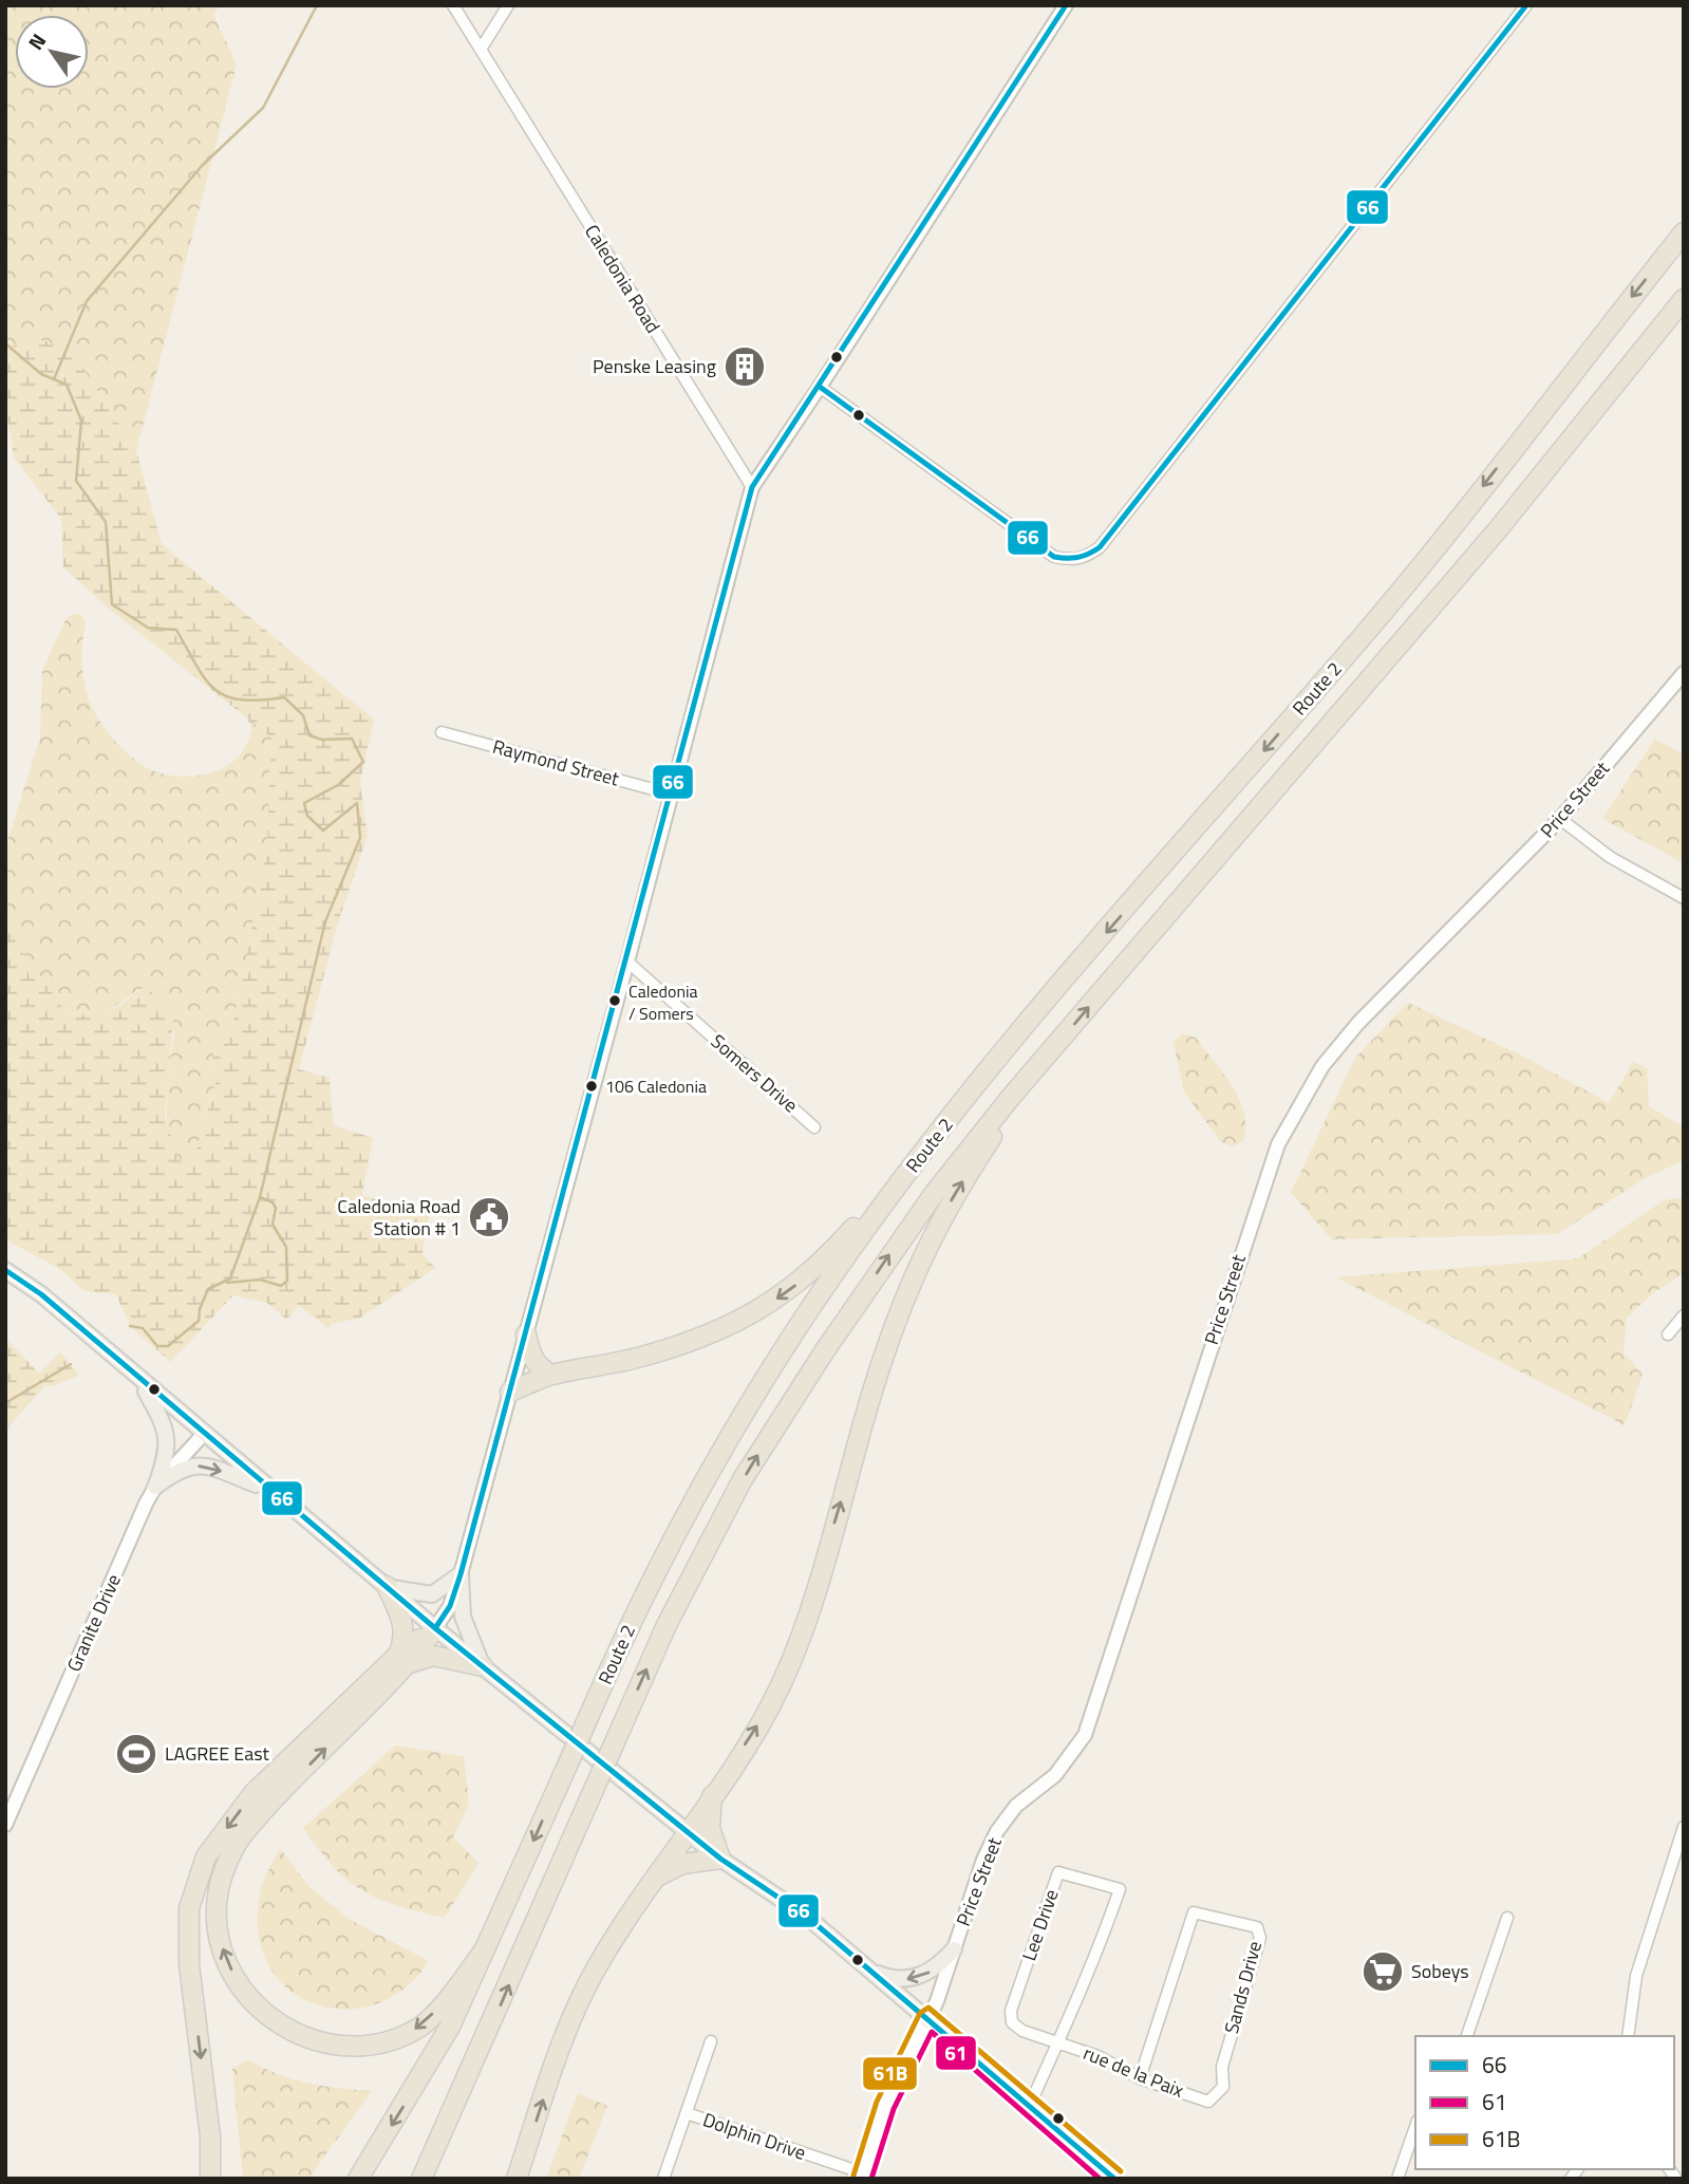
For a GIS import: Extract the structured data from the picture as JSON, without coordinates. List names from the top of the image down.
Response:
{
  "streets": {
    "highway": ["Route 2"],
    "street": [
      "Caledonia Road",
      "Raymond Street",
      "Price Street",
      "Somers Drive",
      "Granite Drive",
      "Lee Drive",
      "Sands Drive",
      "rue de la Paix",
      "Dolphin Drive"
    ]
  },
  "crossings": [
    ["Price Street", "Dolphin Drive"],
    ["Lee Drive", "rue de la Paix"],
    ["Sands Drive", "rue de la Paix"]
  ],
  "places": {
    "building": ["Penske Leasing"],
    "other": ["Caledonia / Somers", "106 Caledonia"],
    "public building": ["Caledonia Road Station # 1"],
    "sports": ["LAGREE East"],
    "supermarket": ["Sobeys"]
  },
  "lines": ["transit line 66", "transit line 61B", "transit line 61"],
  "legend": ["66", "61", "61B"],
  "north": "top left"
}
